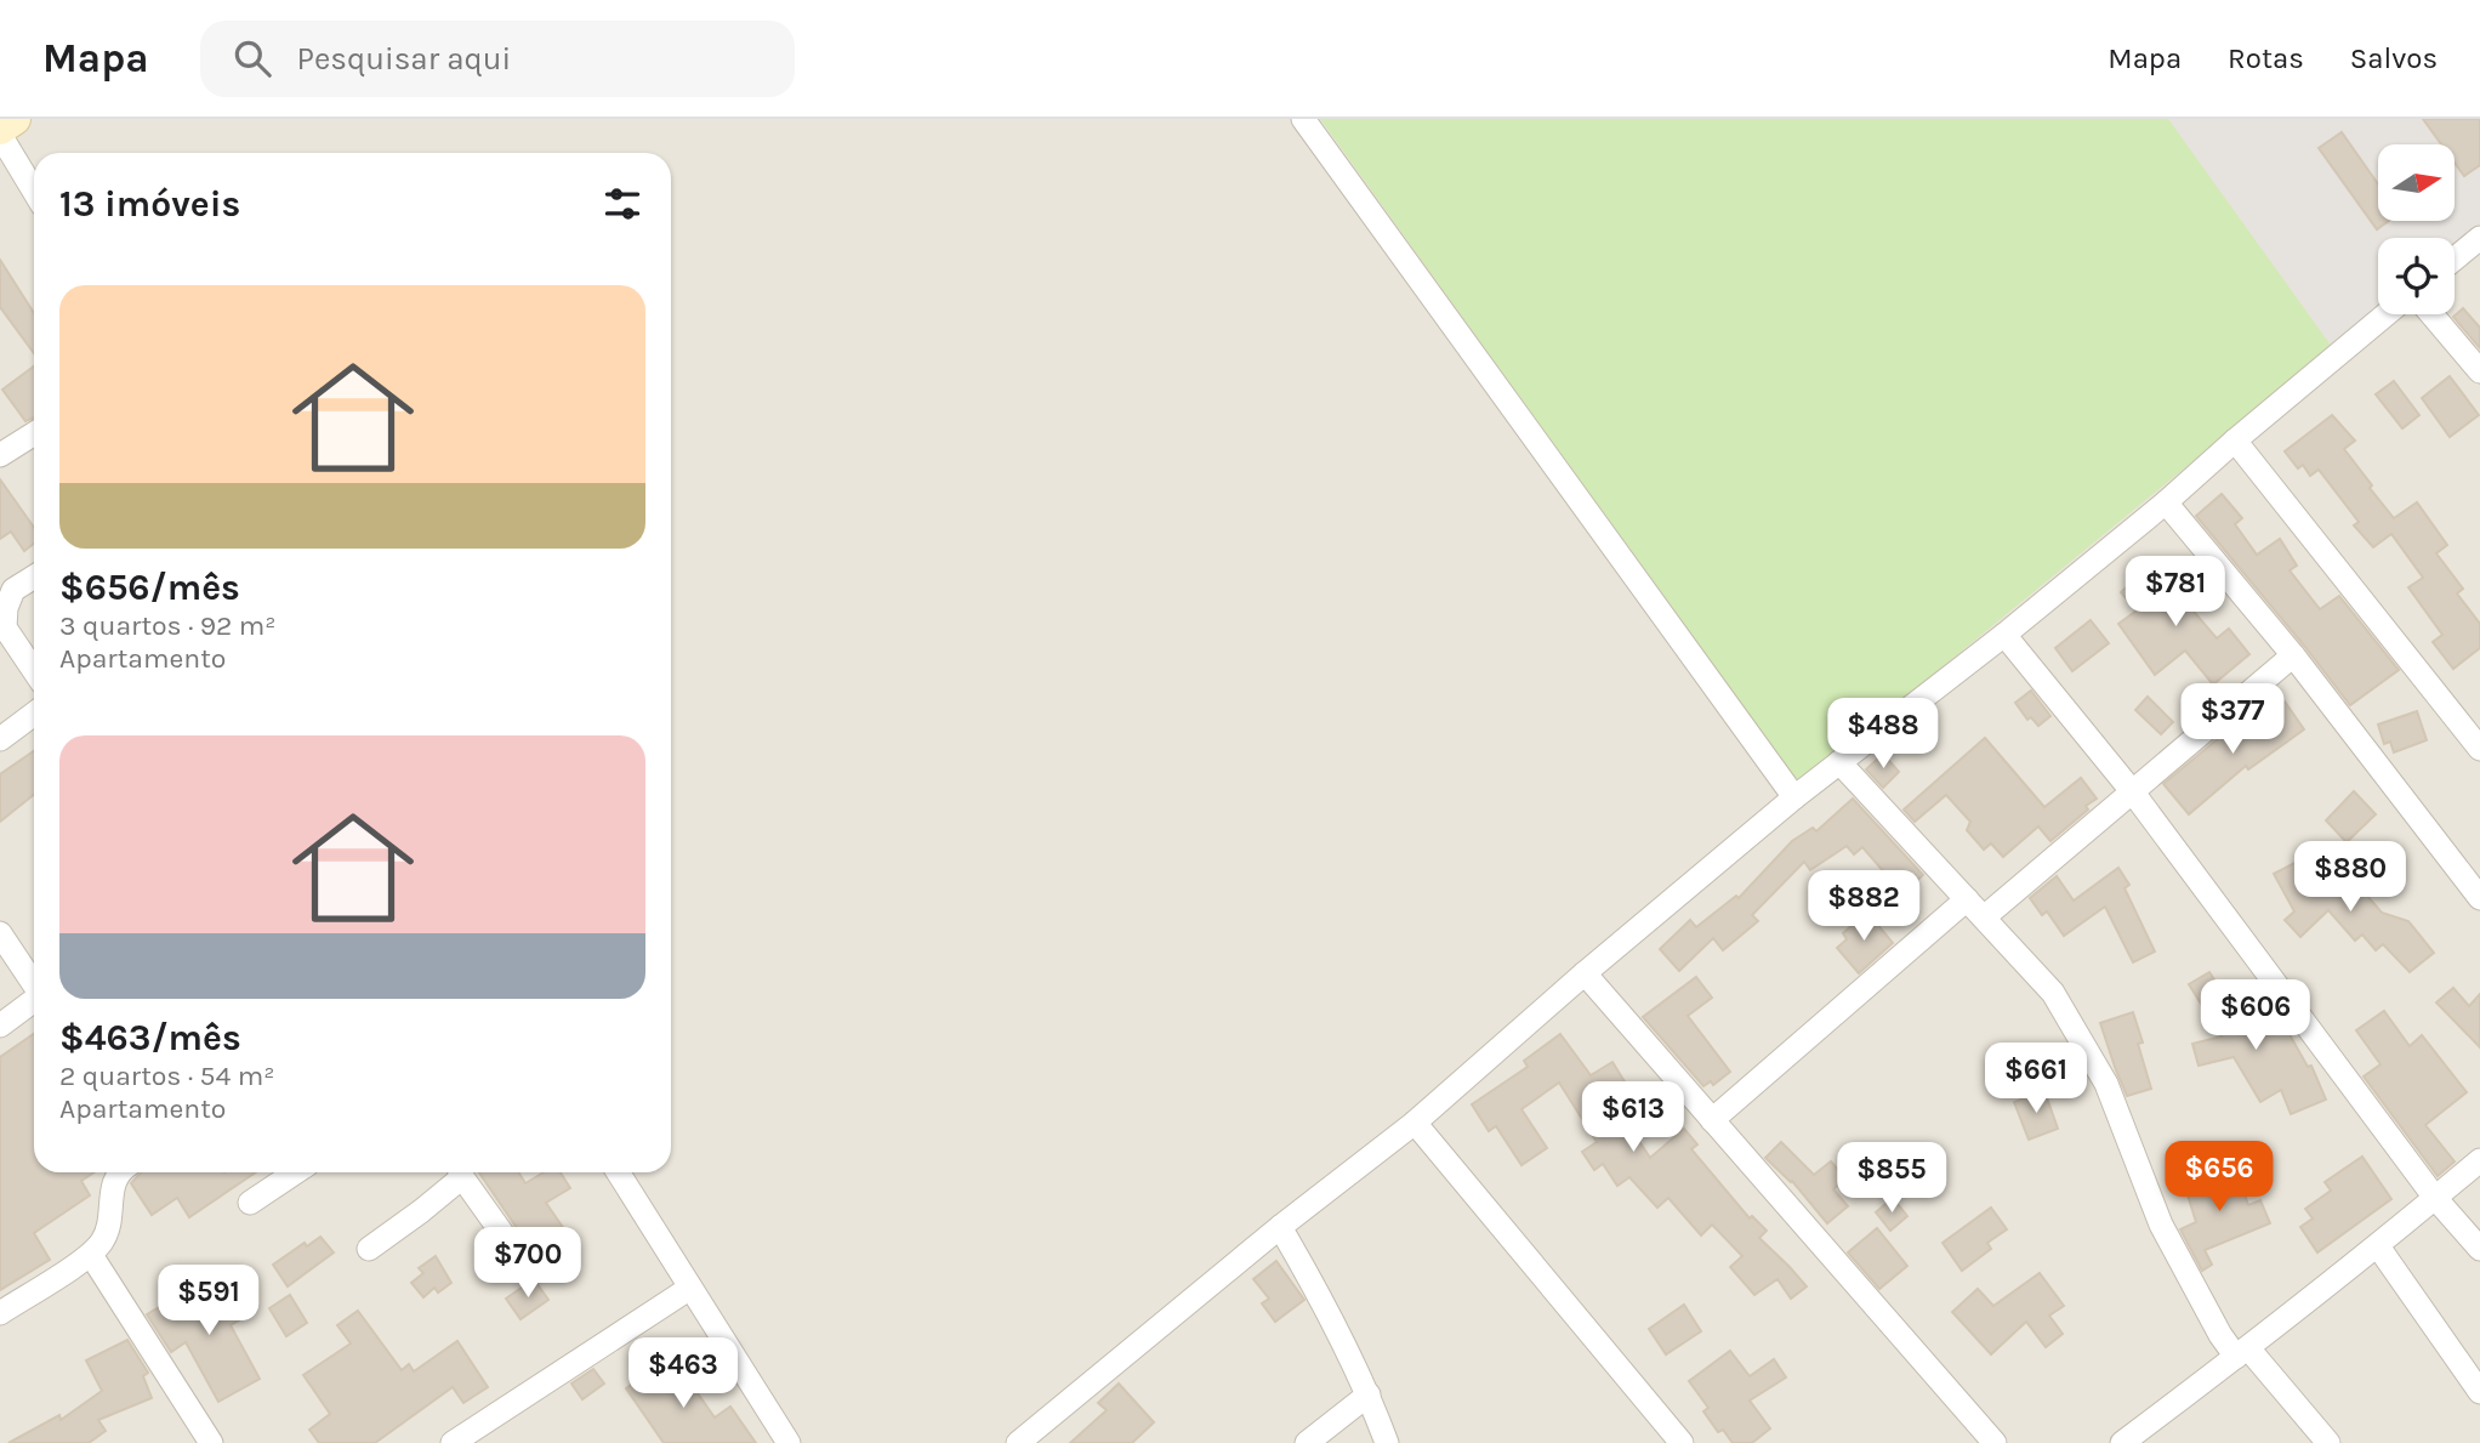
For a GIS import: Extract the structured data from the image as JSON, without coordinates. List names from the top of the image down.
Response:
{
  "north": "right",
  "page": {
    "header": "Mapa",
    "search": "Pesquisar aqui",
    "nav": ["Mapa", "Rotas", "Salvos"],
    "heading": "13 imóveis",
    "list": [
      {
        "name": "$656/mês",
        "note": "3 quartos · 92 m² · Apartamento"
      },
      {
        "name": "$463/mês",
        "note": "2 quartos · 54 m² · Apartamento"
      }
    ],
    "price": [
      "$781",
      "$377",
      "$488",
      "$880",
      "$882",
      "$606",
      "$661",
      "$613",
      "$656",
      "$855",
      "$700",
      "$591",
      "$463"
    ]
  }
}
